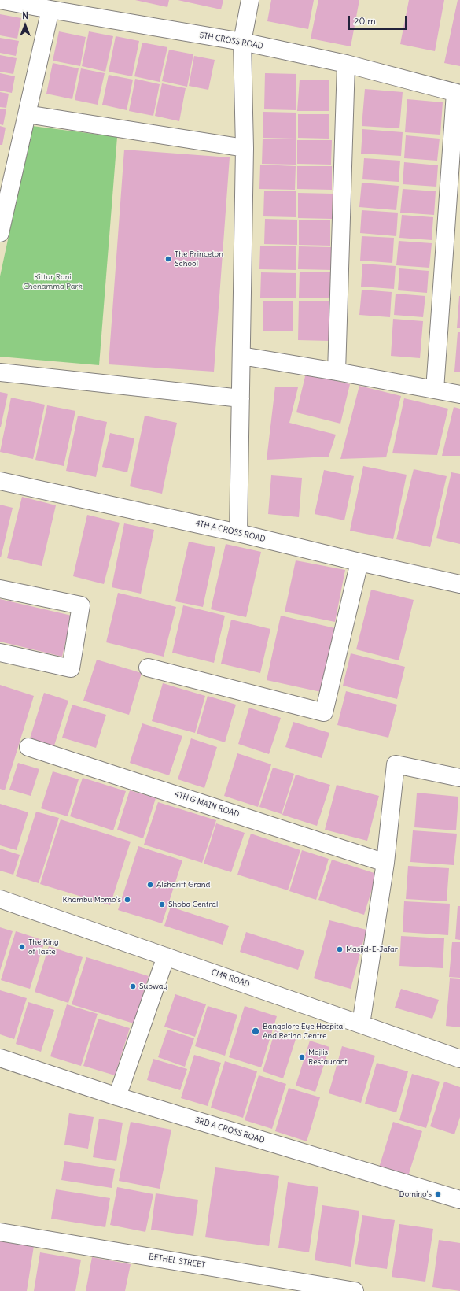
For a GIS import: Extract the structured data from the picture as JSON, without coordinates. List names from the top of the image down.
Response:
{
  "streets": {
    "street": [
      "5TH CROSS ROAD",
      "4TH A CROSS ROAD",
      "4TH G MAIN ROAD",
      "CMR ROAD",
      "3RD A CROSS ROAD",
      "BETHEL STREET"
    ]
  },
  "parks": ["Kittur Rani Chenamma Park"],
  "places": [
    "The Princeton School",
    "Alshariff Grand",
    "Khambu Momo's",
    "Shoba Central",
    "The King of Taste",
    "Masjid-E-Jafar",
    "Subway",
    "Bangalore Eye Hospital And Retina Centre",
    "Majlis Restaurant",
    "Domino's"
  ],
  "scale_bar": "20 m",
  "north": "top"
}
